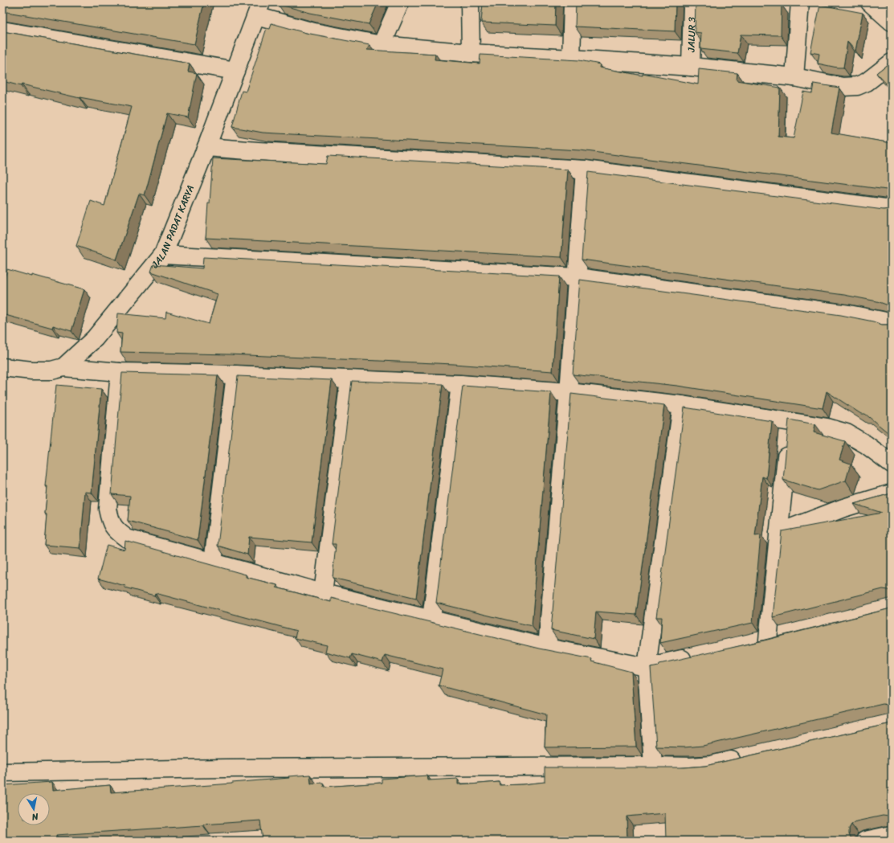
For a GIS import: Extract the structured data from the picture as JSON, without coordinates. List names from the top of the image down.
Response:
{
  "streets": {
    "street": ["JALUR 3", "JALAN PADAT KARYA"]
  },
  "north": "bottom"
}
